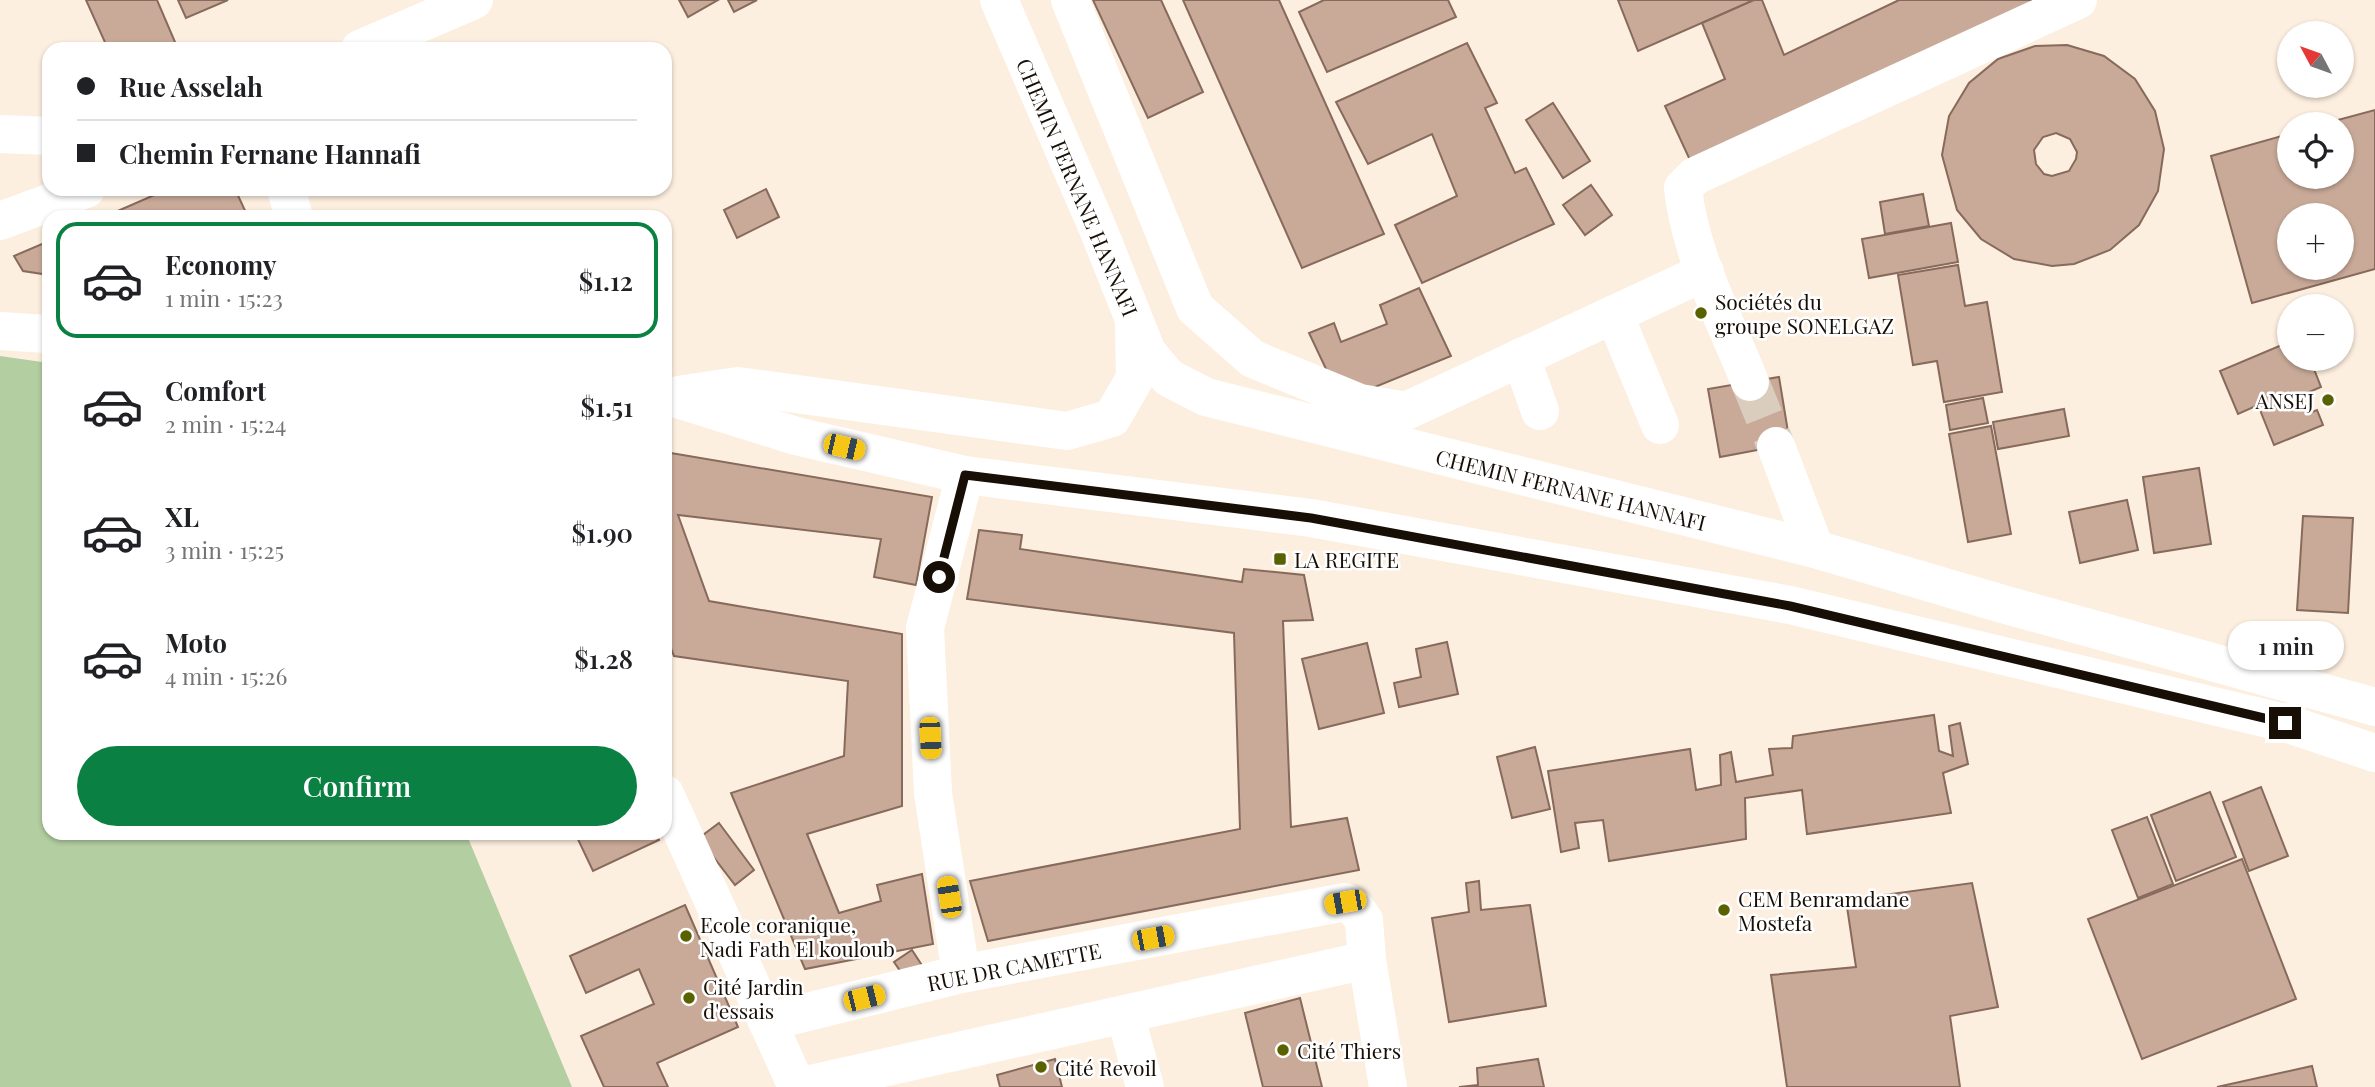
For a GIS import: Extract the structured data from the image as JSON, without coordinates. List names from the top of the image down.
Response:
{
  "streets": {
    "main road": ["CHEMIN FERNANE HANNAFI", "RUE DR CAMETTE"]
  },
  "places": {
    "other": [
      "Sociétés du groupe SONELGAZ",
      "ANSEJ",
      "CEM Benramdane Mostefa",
      "Ecole coranique, Nadi Fath El kouloub",
      "Cité Jardin d'essais",
      "Cité Thiers",
      "Cité Revoil"
    ],
    "transit": ["LA REGITE"]
  },
  "north": "top left",
  "page": {
    "map_buttons": ["+", "−"],
    "banner": ["Rue Asselah", "Chemin Fernane Hannafi"],
    "list": [
      {
        "name": "Economy",
        "note": "1 min · 15:23",
        "value": "$1.12"
      },
      {
        "name": "Comfort",
        "note": "2 min · 15:24",
        "value": "$1.51"
      },
      {
        "name": "XL",
        "note": "3 min · 15:25",
        "value": "$1.90"
      },
      {
        "name": "Moto",
        "note": "4 min · 15:26",
        "value": "$1.28"
      }
    ],
    "bubble": "1 min",
    "buttons": "Confirm"
  }
}
